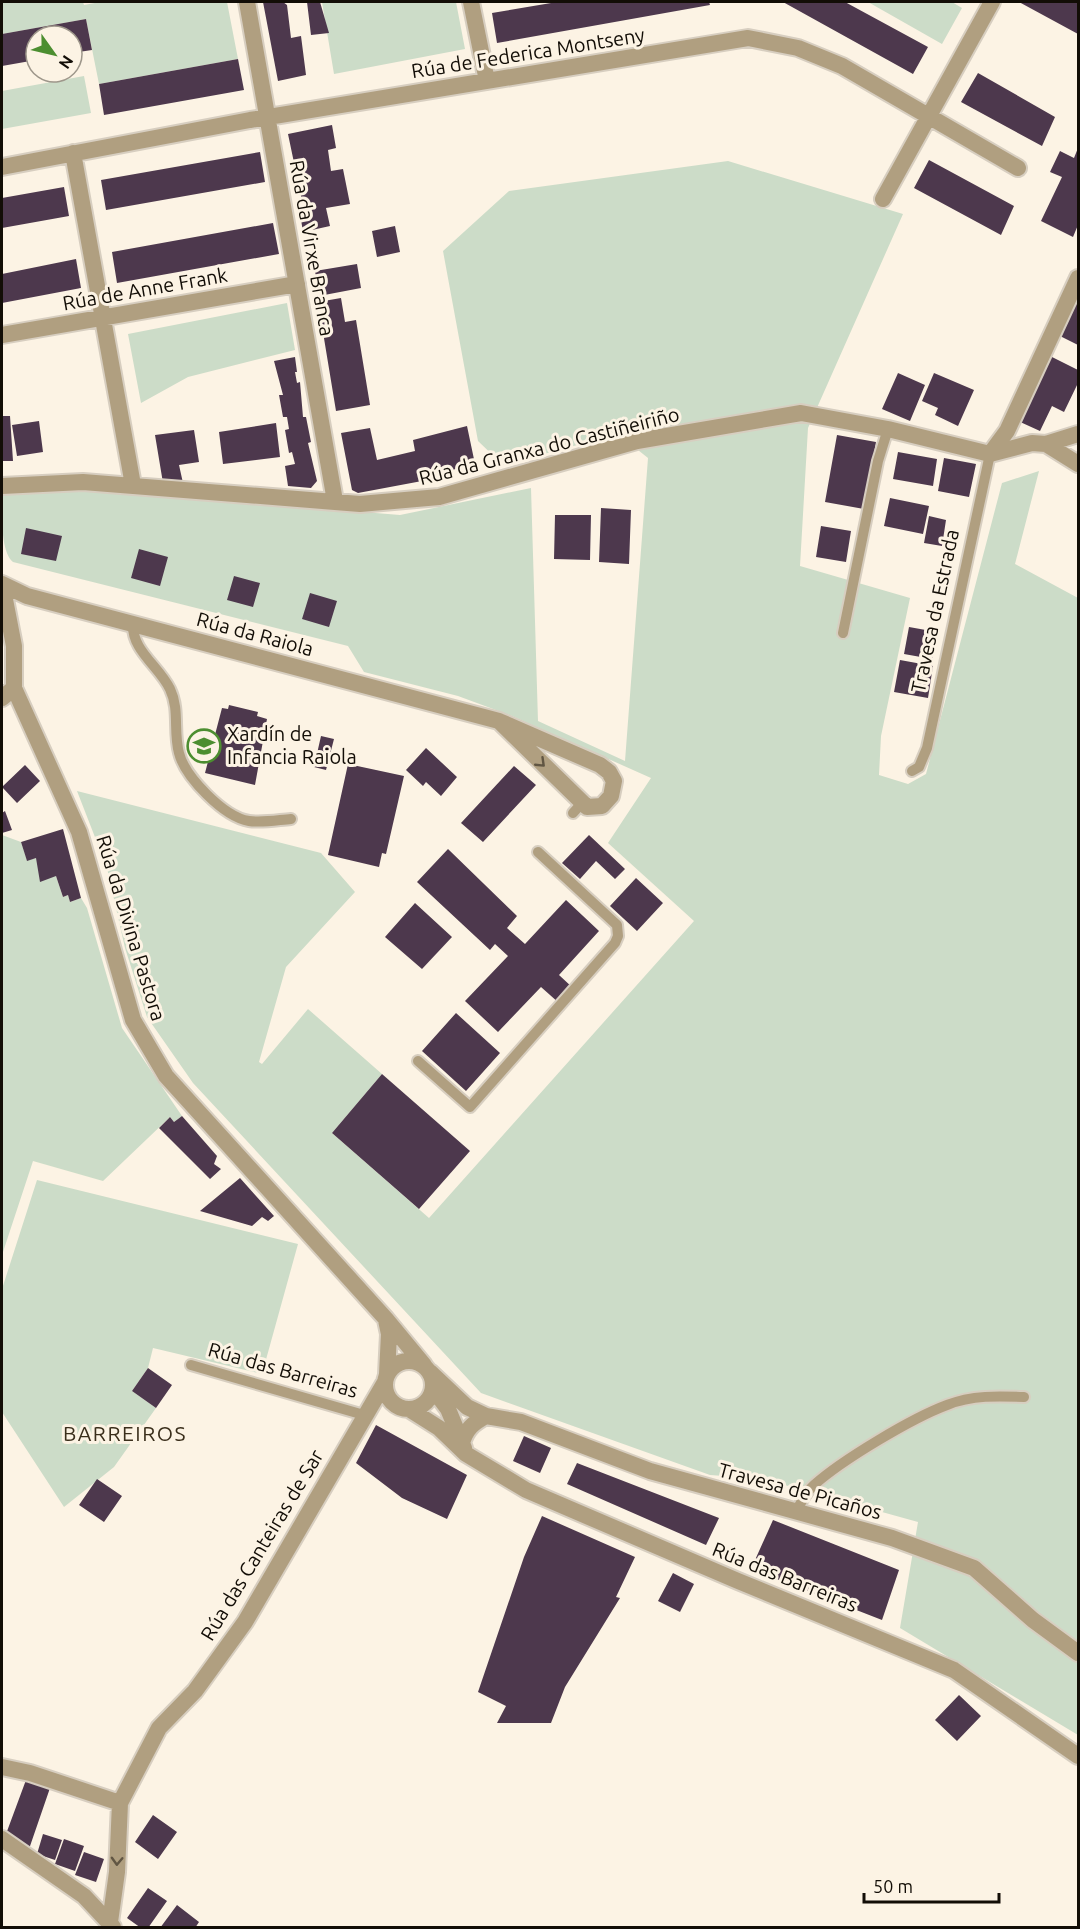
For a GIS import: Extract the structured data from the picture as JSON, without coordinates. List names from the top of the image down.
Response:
{
  "streets": {
    "street": [
      "Rúa de Federica Montseny",
      "Rúa da Virxe Branca",
      "Rúa de Anne Frank",
      "Rúa da Granxa do Castiñeiriño",
      "Travesa da Estrada",
      "Rúa da Raiola",
      "Rúa da Divina Pastora",
      "Rúa das Barreiras",
      "Travesa de Picaños",
      "Rúa das Canteiras de Sar"
    ]
  },
  "crossings": [
    ["Rúa de Federica Montseny", "Rúa da Virxe Branca"],
    ["Rúa da Virxe Branca", "Rúa de Anne Frank"],
    ["Rúa da Virxe Branca", "Rúa da Granxa do Castiñeiriño"],
    ["Rúa da Granxa do Castiñeiriño", "Travesa da Estrada"],
    ["Rúa da Raiola", "Rúa da Divina Pastora"],
    ["Rúa da Divina Pastora", "Rúa das Barreiras"],
    ["Rúa da Divina Pastora", "Travesa de Picaños"],
    ["Rúa da Divina Pastora", "Rúa das Canteiras de Sar"],
    ["Rúa das Barreiras", "Travesa de Picaños"],
    ["Rúa das Barreiras", "Rúa das Canteiras de Sar"],
    ["Travesa de Picaños", "Rúa das Canteiras de Sar"]
  ],
  "districts": ["BARREIROS"],
  "places": {
    "school or university": ["Xardín de Infancia Raiola"]
  },
  "scale_bar": "50 m",
  "north": "bottom right"
}
